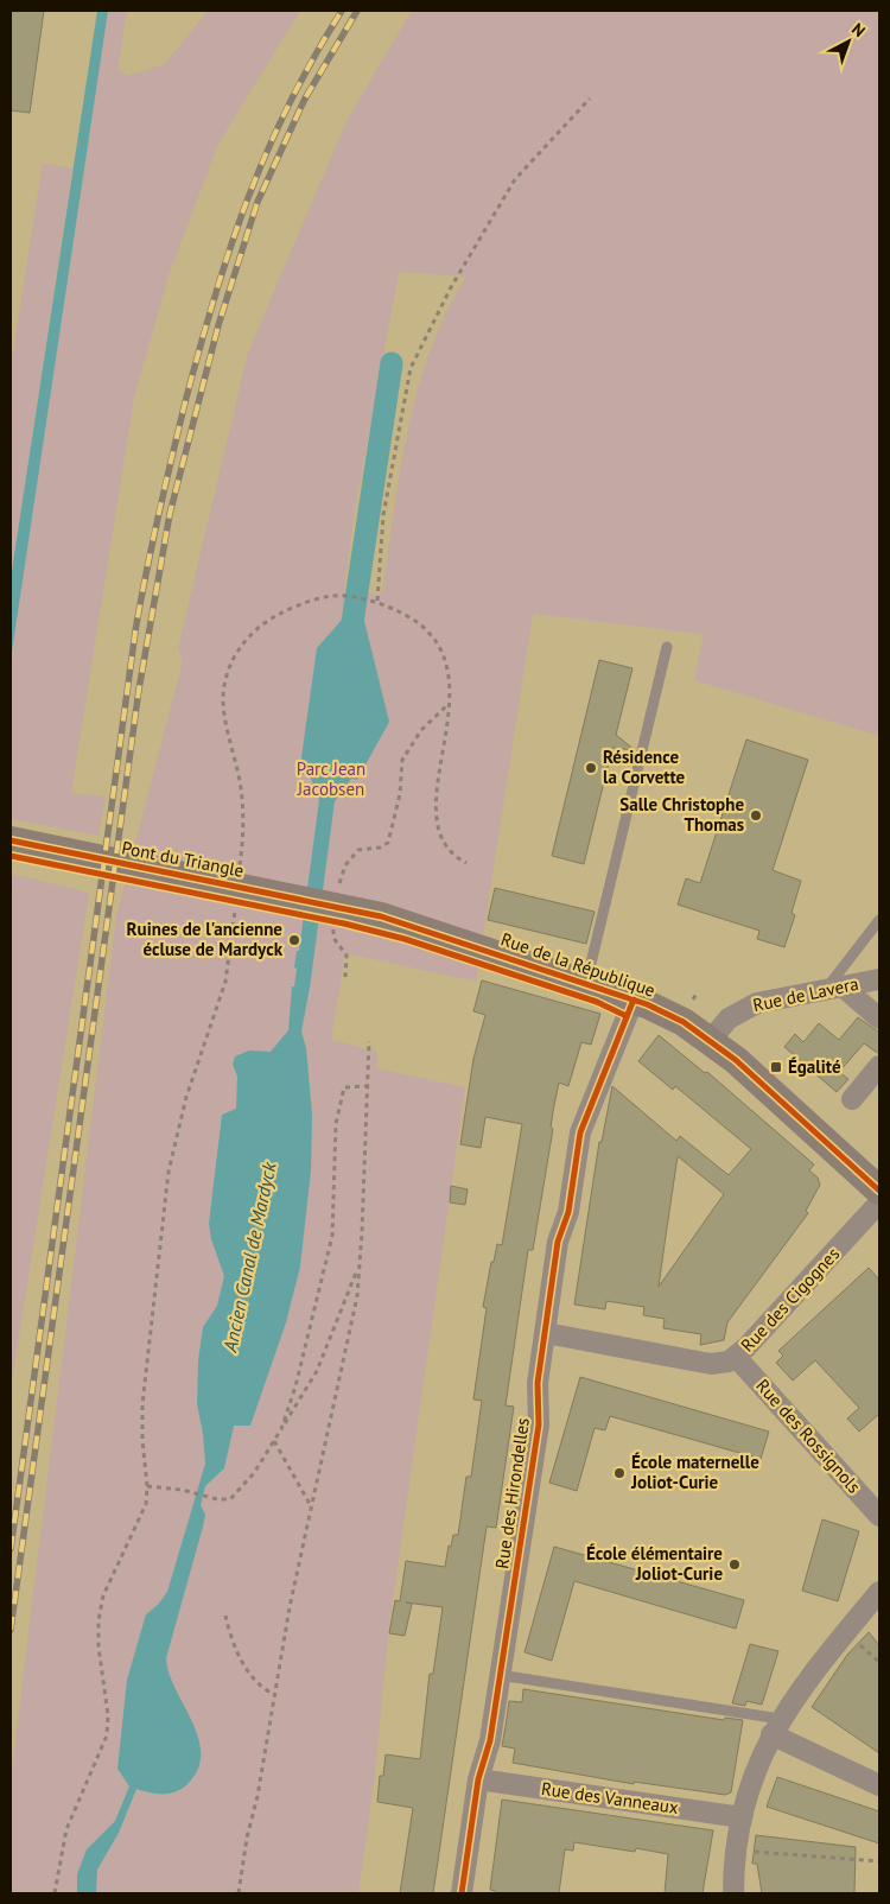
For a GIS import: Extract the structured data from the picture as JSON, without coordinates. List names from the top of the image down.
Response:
{
  "streets": {
    "street": [
      "Pont du Triangle",
      "Rue de la République",
      "Rue de Lavera",
      "Rue des Cigognes",
      "Rue des Rossignols",
      "Rue des Hirondelles",
      "Rue des Vanneaux"
    ]
  },
  "crossings": [
    ["Pont du Triangle", "Rue de la République"],
    ["Rue de la République", "Rue de Lavera"],
    ["Rue de la République", "Rue des Hirondelles"],
    ["Rue des Cigognes", "Rue des Rossignols"],
    ["Rue des Cigognes", "Rue des Hirondelles"],
    ["Rue des Hirondelles", "Rue des Vanneaux"]
  ],
  "water": ["Ancien Canal de Mardyck"],
  "parks": ["Parc Jean Jacobsen"],
  "places": {
    "other": [
      "Résidence la Corvette",
      "Salle Christophe Thomas",
      "Ruines de l'ancienne écluse de Mardyck",
      "École maternelle Joliot-Curie",
      "École élémentaire Joliot-Curie"
    ],
    "transit": ["Égalité"]
  },
  "north": "top right"
}
